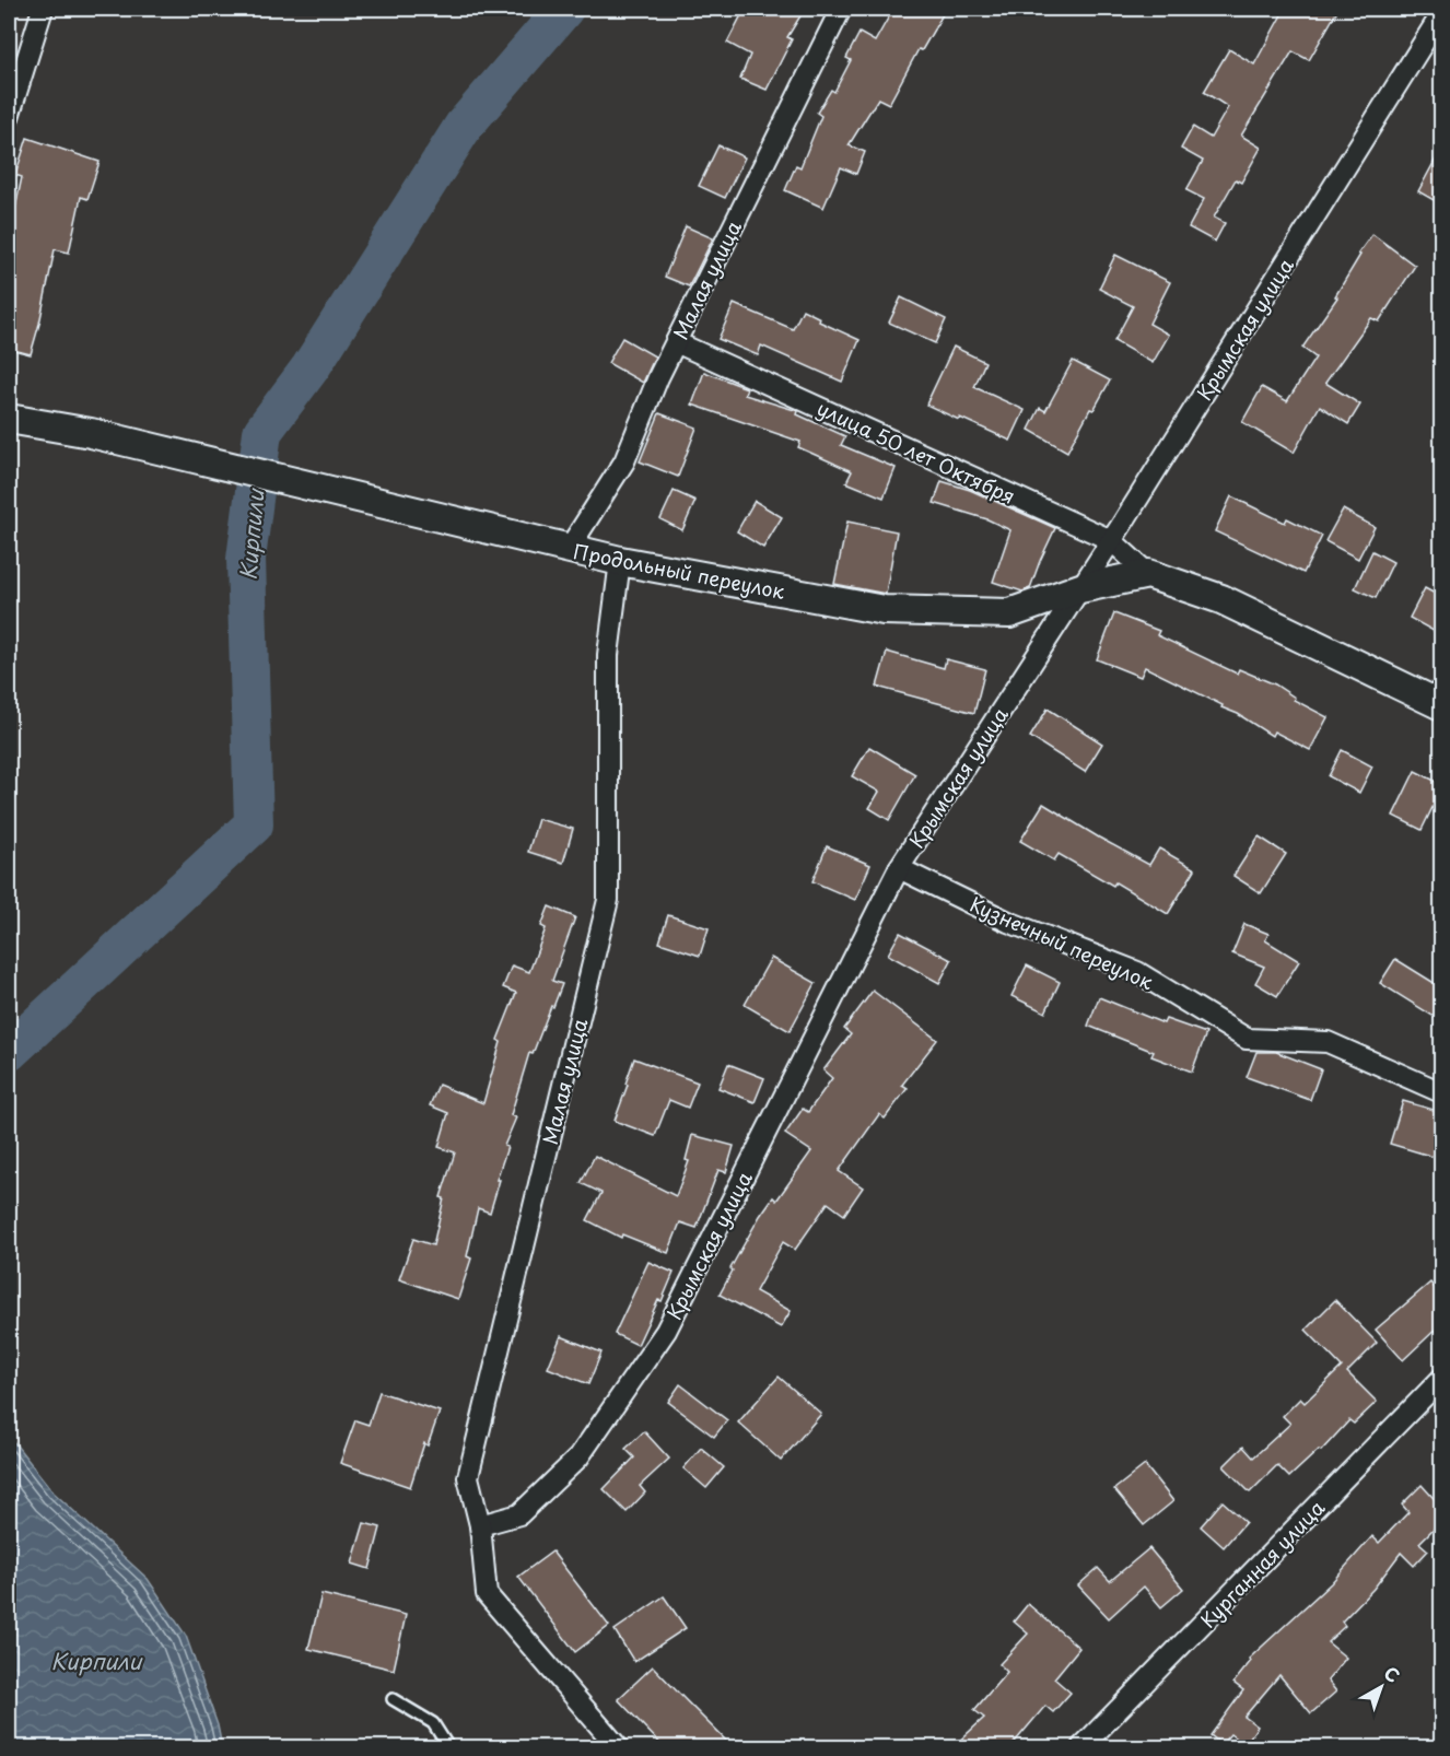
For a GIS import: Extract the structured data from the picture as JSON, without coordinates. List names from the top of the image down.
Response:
{
  "streets": {
    "street": [
      "Малая улица",
      "Крымская улица",
      "улица 50 лет Октября",
      "Продольный переулок",
      "Кузнечный переулок",
      "Курганная улица"
    ]
  },
  "crossings": [
    ["Малая улица", "Крымская улица"],
    ["Малая улица", "улица 50 лет Октября"],
    ["Малая улица", "Продольный переулок"],
    ["Крымская улица", "улица 50 лет Октября"],
    ["Крымская улица", "Продольный переулок"],
    ["Крымская улица", "Кузнечный переулок"]
  ],
  "water": ["Кирпили"],
  "north": "top right"
}
